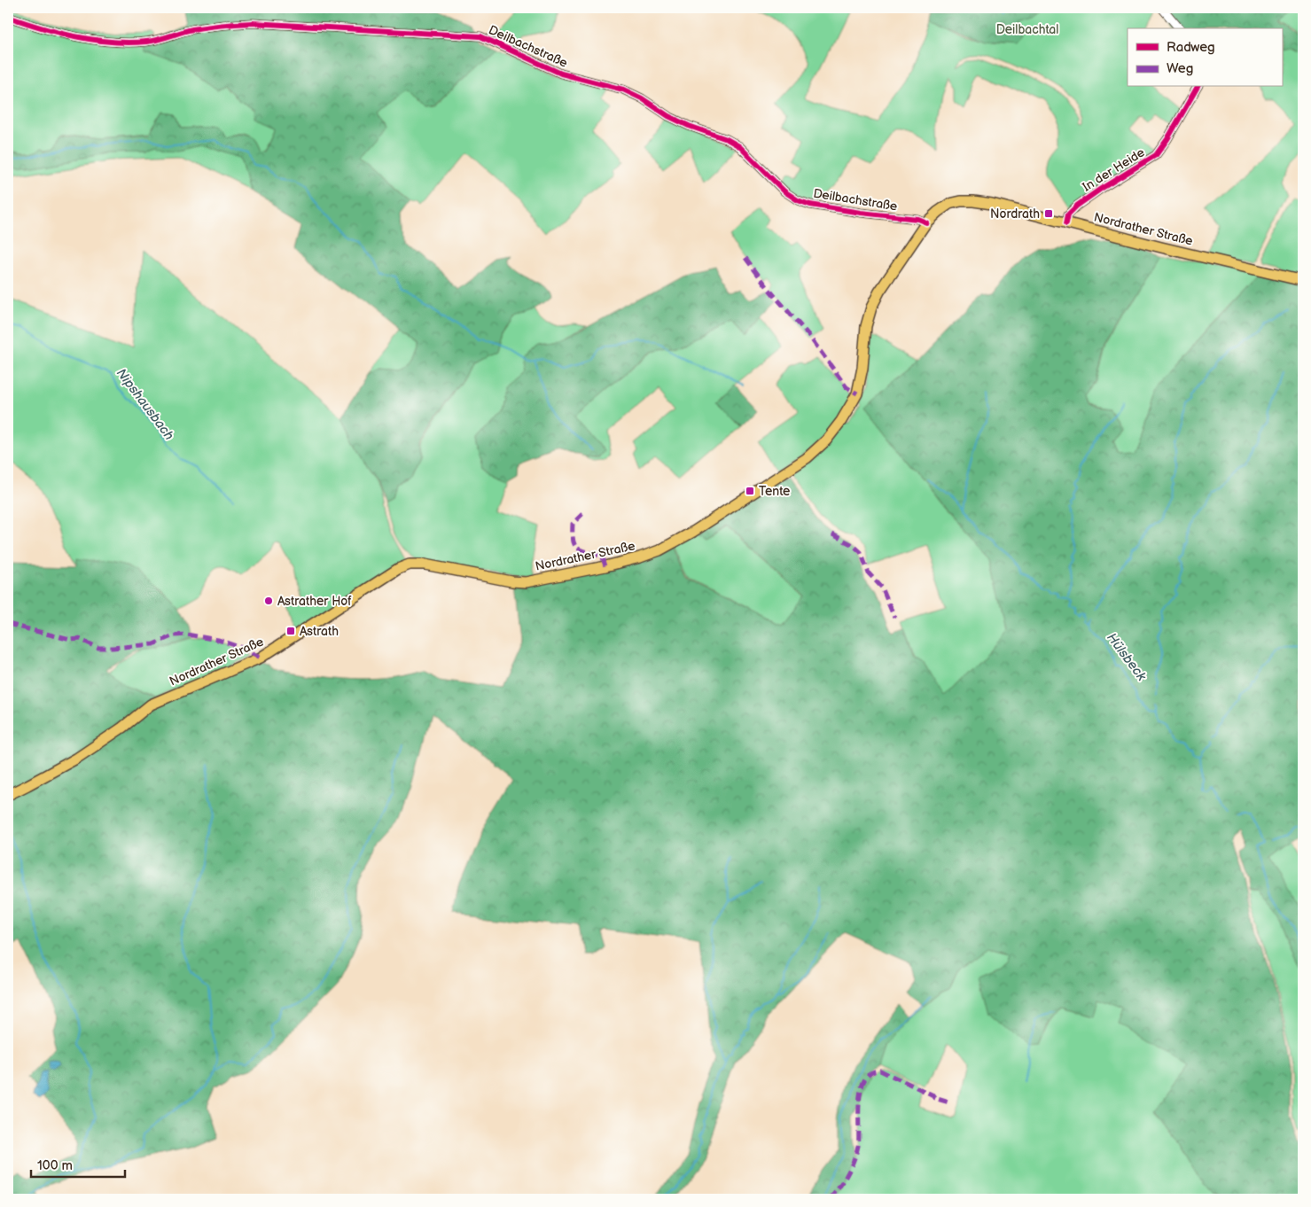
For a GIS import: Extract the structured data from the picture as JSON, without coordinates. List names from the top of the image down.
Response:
{
  "streets": {
    "main road": ["Nordrather Straße"],
    "street": ["Deilbachstraße", "In der Heide"]
  },
  "crossings": [
    ["Deilbachstraße", "Nordrather Straße"],
    ["In der Heide", "Nordrather Straße"]
  ],
  "water": ["Nipshausbach", "Hülsbeck"],
  "parks": ["Deilbachtal"],
  "places": {
    "transit": ["Nordrath", "Tente", "Astrath"],
    "other": ["Astrather Hof"]
  },
  "legend": ["Radweg", "Weg"],
  "scale_bar": "100 m"
}
